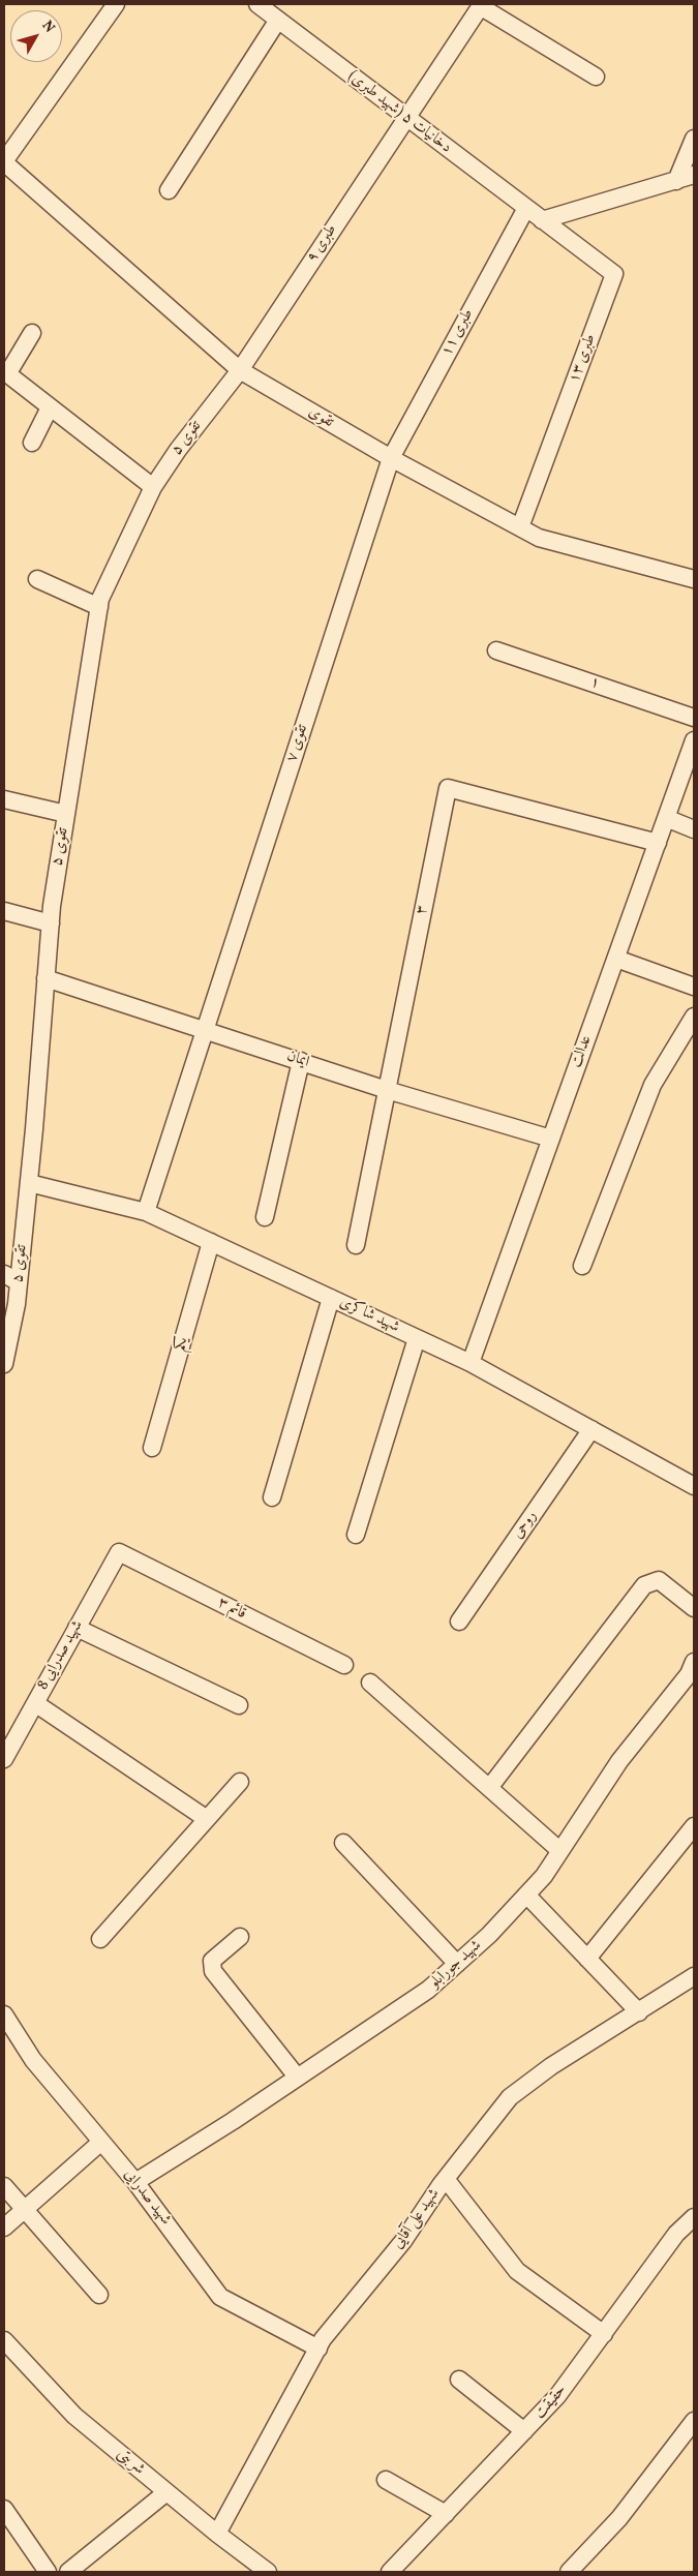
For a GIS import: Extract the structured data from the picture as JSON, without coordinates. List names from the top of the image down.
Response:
{
  "streets": {
    "street": [
      "دخانیات ۵ (شهید طبری)",
      "طبری ۹",
      "طبری ۱۱",
      "طبری ۱۳",
      "تقوی",
      "تقوی ۵",
      "۱",
      "تقوی ۷",
      "۳",
      "عدالت",
      "ایمان",
      "شهید شاکری",
      "یکم",
      "روحی",
      "قائم ۳",
      "شهید صدرایی 8",
      "شهید جورابلو",
      "شهید صدرایی",
      "شهید علی آقایی",
      "حقیقت",
      "شربتی"
    ]
  },
  "crossings": [
    ["دخانیات ۵ (شهید طبری)", "طبری ۹"],
    ["دخانیات ۵ (شهید طبری)", "طبری ۱۱"],
    ["دخانیات ۵ (شهید طبری)", "طبری ۱۳"],
    ["طبری ۹", "تقوی"],
    ["طبری ۹", "تقوی ۵"],
    ["طبری ۱۱", "تقوی"],
    ["طبری ۱۱", "تقوی ۷"],
    ["طبری ۱۳", "تقوی"],
    ["تقوی", "تقوی ۵"],
    ["تقوی", "تقوی ۷"],
    ["تقوی ۵", "ایمان"],
    ["تقوی ۵", "شهید شاکری"],
    ["تقوی ۷", "ایمان"],
    ["تقوی ۷", "شهید شاکری"],
    ["۳", "عدالت"],
    ["۳", "ایمان"],
    ["عدالت", "ایمان"],
    ["عدالت", "شهید شاکری"],
    ["شهید شاکری", "یکم"],
    ["شهید شاکری", "روحی"],
    ["قائم ۳", "شهید صدرایی 8"],
    ["شهید جورابلو", "شهید صدرایی"],
    ["شهید صدرایی", "شهید علی آقایی"],
    ["شهید علی آقایی", "شربتی"]
  ],
  "north": "top right"
}
